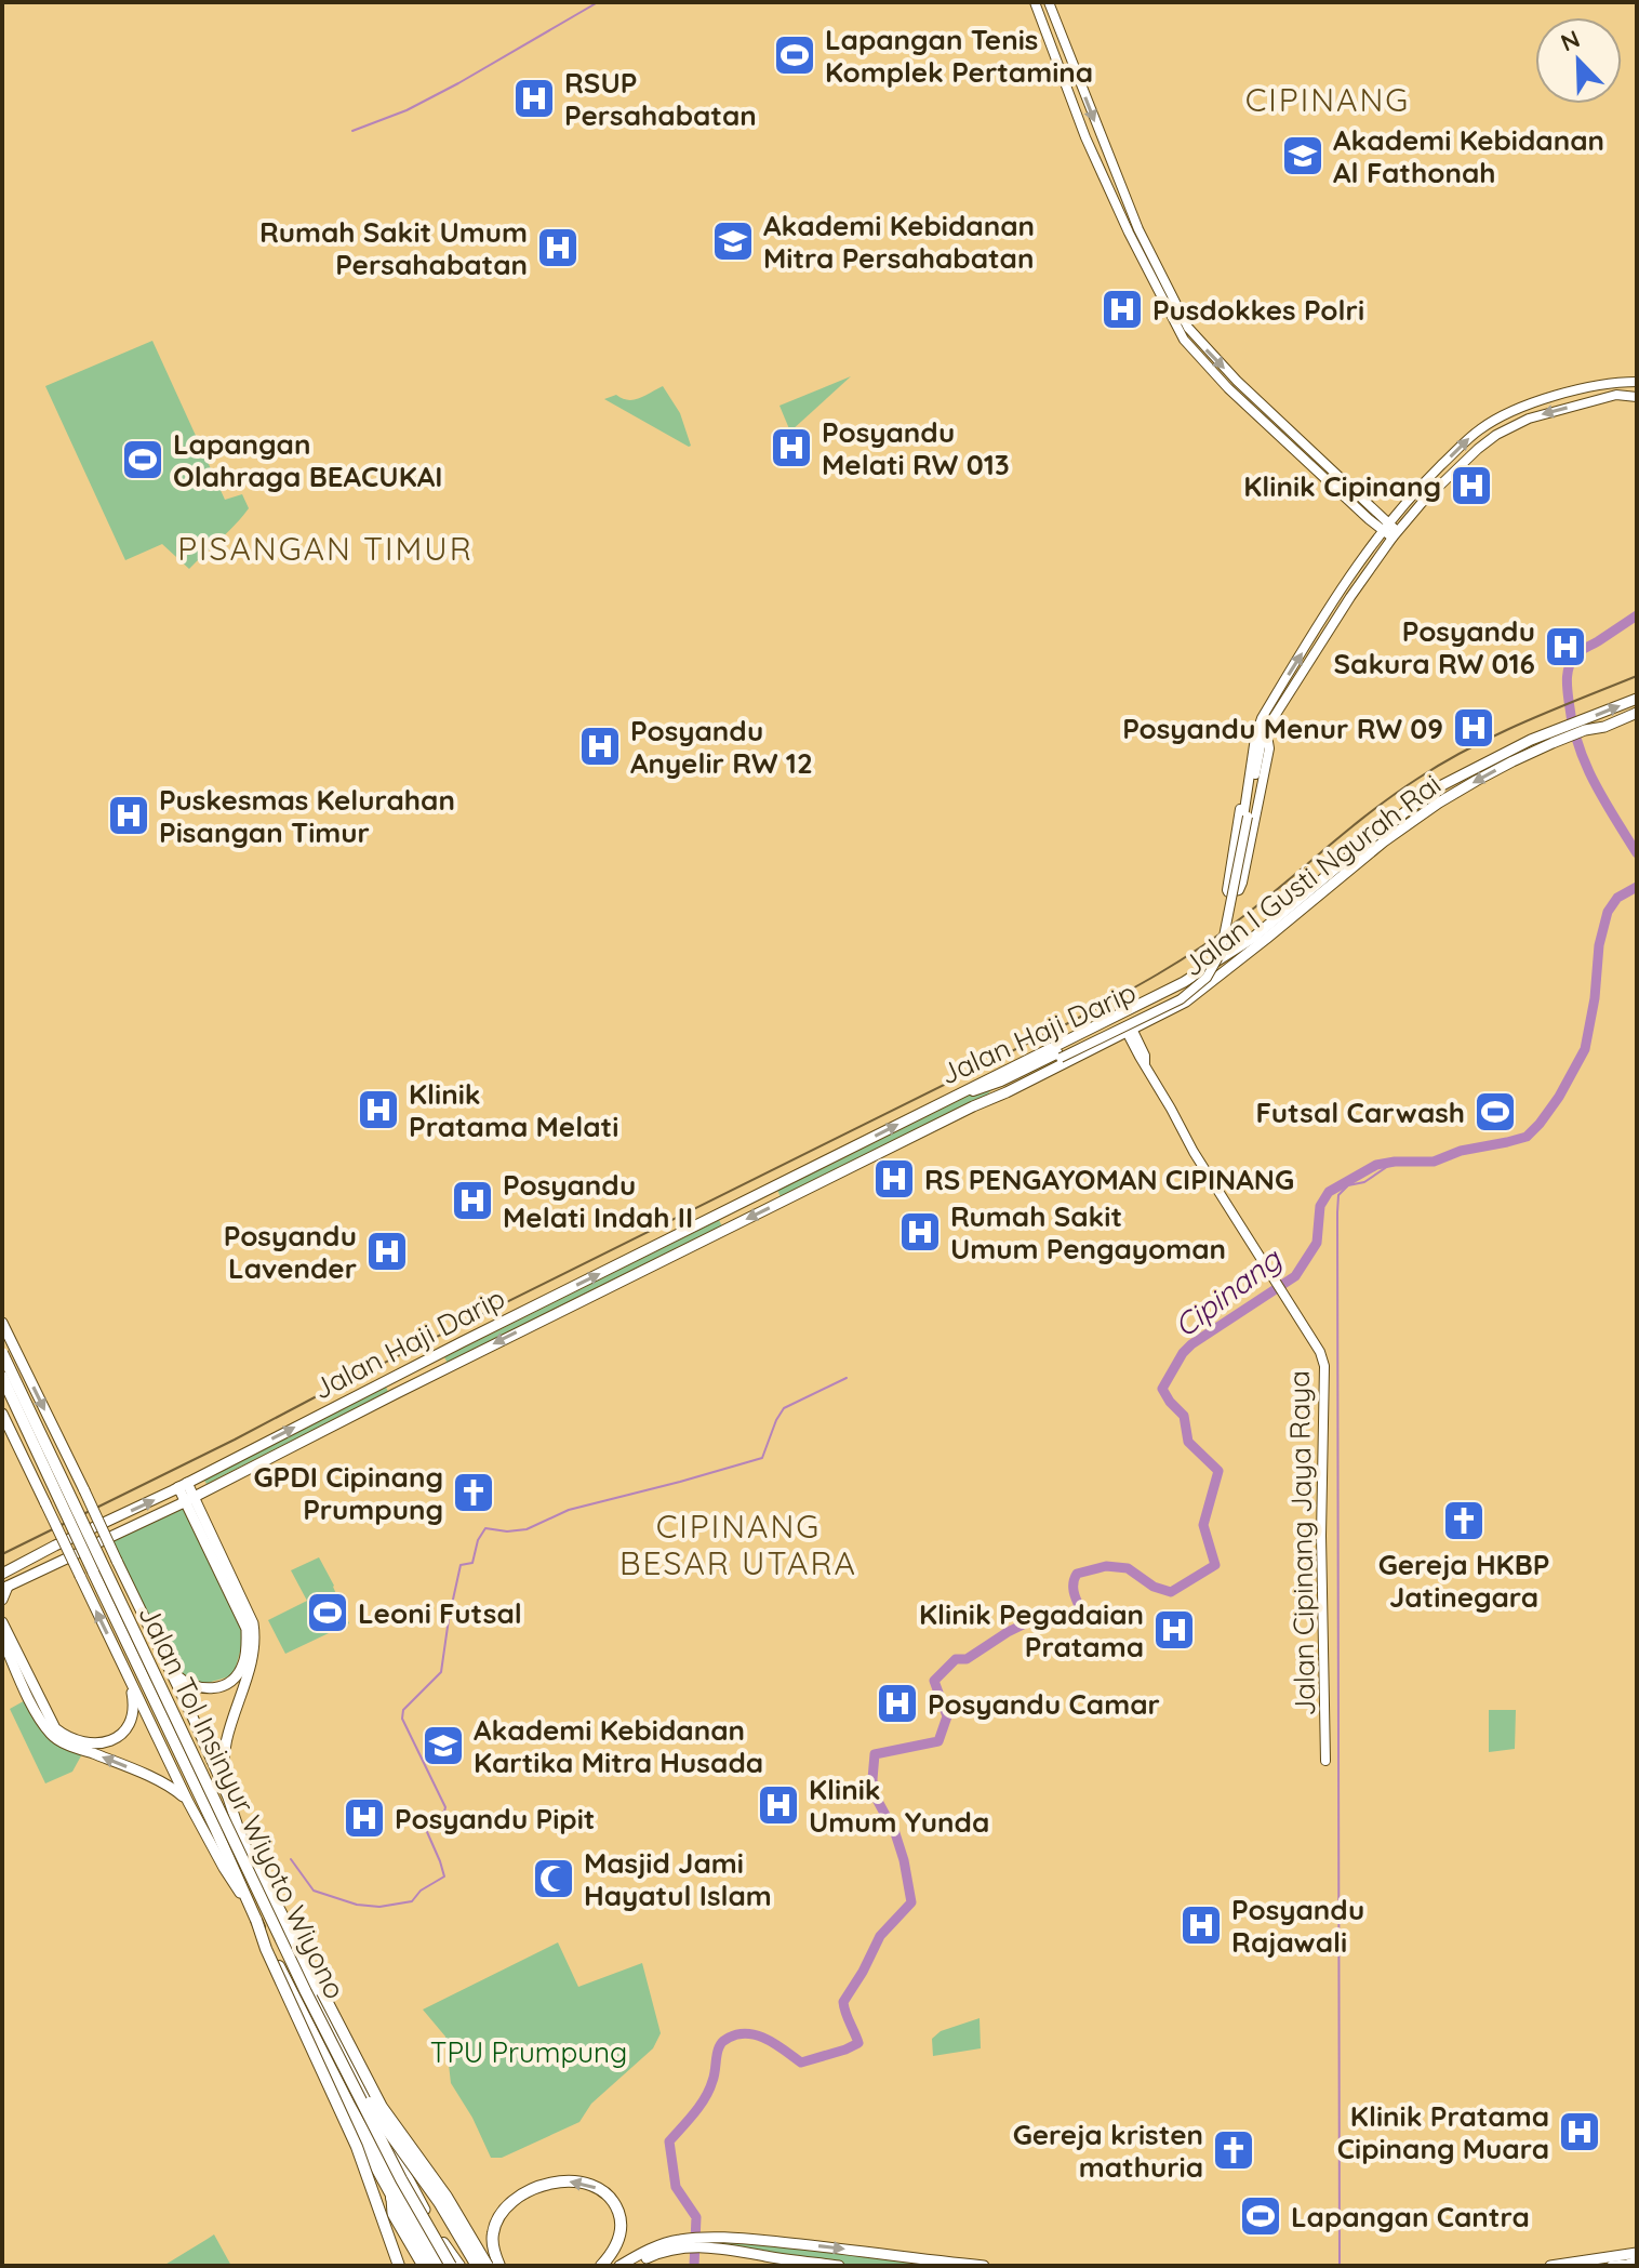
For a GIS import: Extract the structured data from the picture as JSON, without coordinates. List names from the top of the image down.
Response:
{
  "streets": {
    "highway": ["Jalan Tol Insinyur Wiyoto Wiyono"],
    "main road": ["Jalan I Gusti Ngurah Rai", "Jalan Haji Darip", "Jalan Cipinang Jaya Raya"]
  },
  "crossings": [
    ["Jalan I Gusti Ngurah Rai", "Jalan Haji Darip"],
    ["Jalan I Gusti Ngurah Rai", "Jalan Cipinang Jaya Raya"]
  ],
  "districts": ["CIPINANG", "PISANGAN TIMUR", "CIPINANG BESAR UTARA"],
  "water": ["Cipinang"],
  "parks": ["TPU Prumpung"],
  "places": {
    "sports": [
      "Lapangan Tenis Komplek Pertamina",
      "Lapangan Olahraga BEACUKAI",
      "Futsal Carwash",
      "Leoni Futsal",
      "Lapangan Cantra"
    ],
    "hospital": [
      "RSUP Persahabatan",
      "Rumah Sakit Umum Persahabatan",
      "Pusdokkes Polri",
      "Posyandu Melati RW 013",
      "Klinik Cipinang",
      "Posyandu Sakura RW 016",
      "Posyandu Menur RW 09",
      "Posyandu Anyelir RW 12",
      "Puskesmas Kelurahan Pisangan Timur",
      "Klinik Pratama Melati",
      "RS PENGAYOMAN CIPINANG",
      "Posyandu Melati Indah II",
      "Rumah Sakit Umum Pengayoman",
      "Posyandu Lavender",
      "Klinik Pegadaian Pratama",
      "Posyandu Camar",
      "Klinik Umum Yunda",
      "Posyandu Pipit",
      "Posyandu Rajawali",
      "Klinik Pratama Cipinang Muara"
    ],
    "school or university": ["Akademi Kebidanan Al Fathonah", "Akademi Kebidanan Mitra Persahabatan", "Akademi Kebidanan Kartika Mitra Husada"],
    "church": ["GPDI Cipinang Prumpung", "Gereja HKBP Jatinegara", "Gereja kristen mathuria"],
    "mosque": ["Masjid Jami Hayatul Islam"]
  },
  "north": "top left"
}
